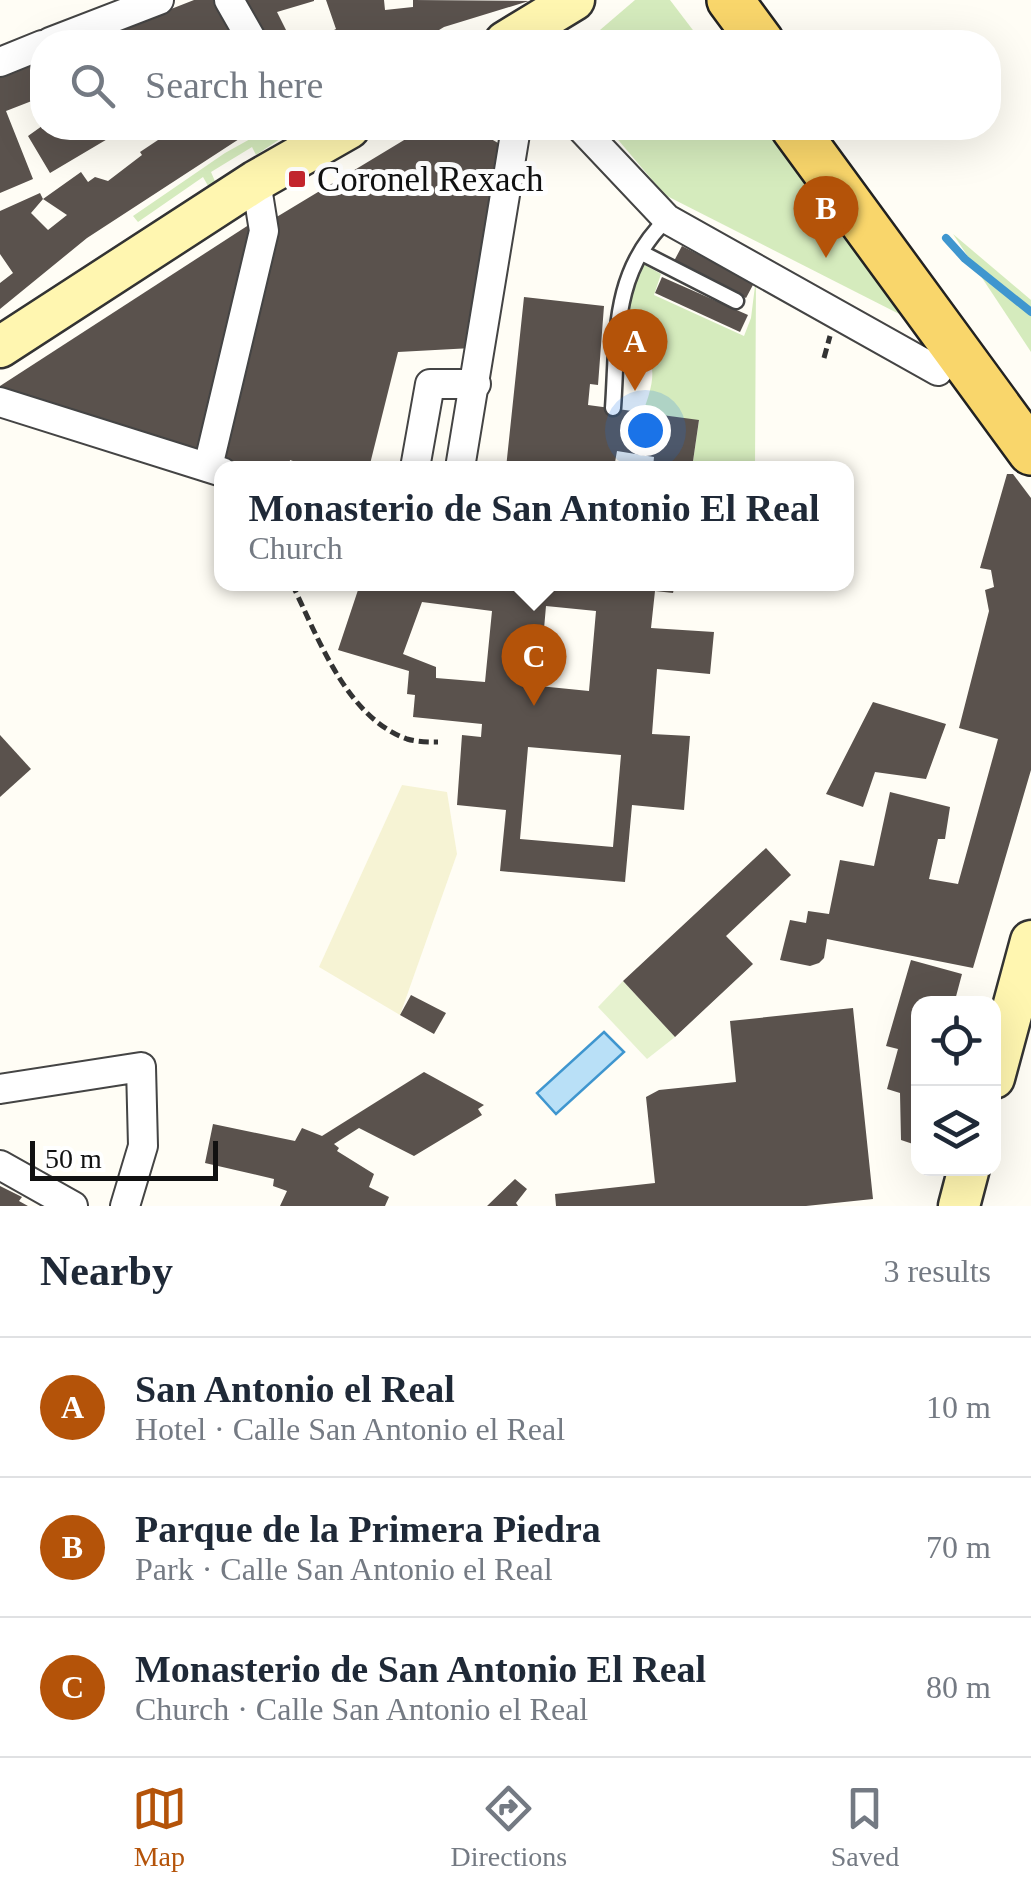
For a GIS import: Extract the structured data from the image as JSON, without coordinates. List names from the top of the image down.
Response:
{
  "places": {
    "transit": ["Coronel Rexach"]
  },
  "scale_bar": "50 m",
  "page": {
    "search": "Search here",
    "pins": ["B", "A", "C"],
    "popup": ["Monasterio de San Antonio El Real", "Church"],
    "scale": "50 m",
    "heading": ["Nearby", "3 results"],
    "list": [
      {
        "mark": "A",
        "name": "San Antonio el Real",
        "note": "Hotel · Calle San Antonio el Real",
        "value": "10 m"
      },
      {
        "mark": "B",
        "name": "Parque de la Primera Piedra",
        "note": "Park · Calle San Antonio el Real",
        "value": "70 m"
      },
      {
        "mark": "C",
        "name": "Monasterio de San Antonio El Real",
        "note": "Church · Calle San Antonio el Real",
        "value": "80 m"
      }
    ],
    "nav": ["Map", "Directions", "Saved"]
  }
}
